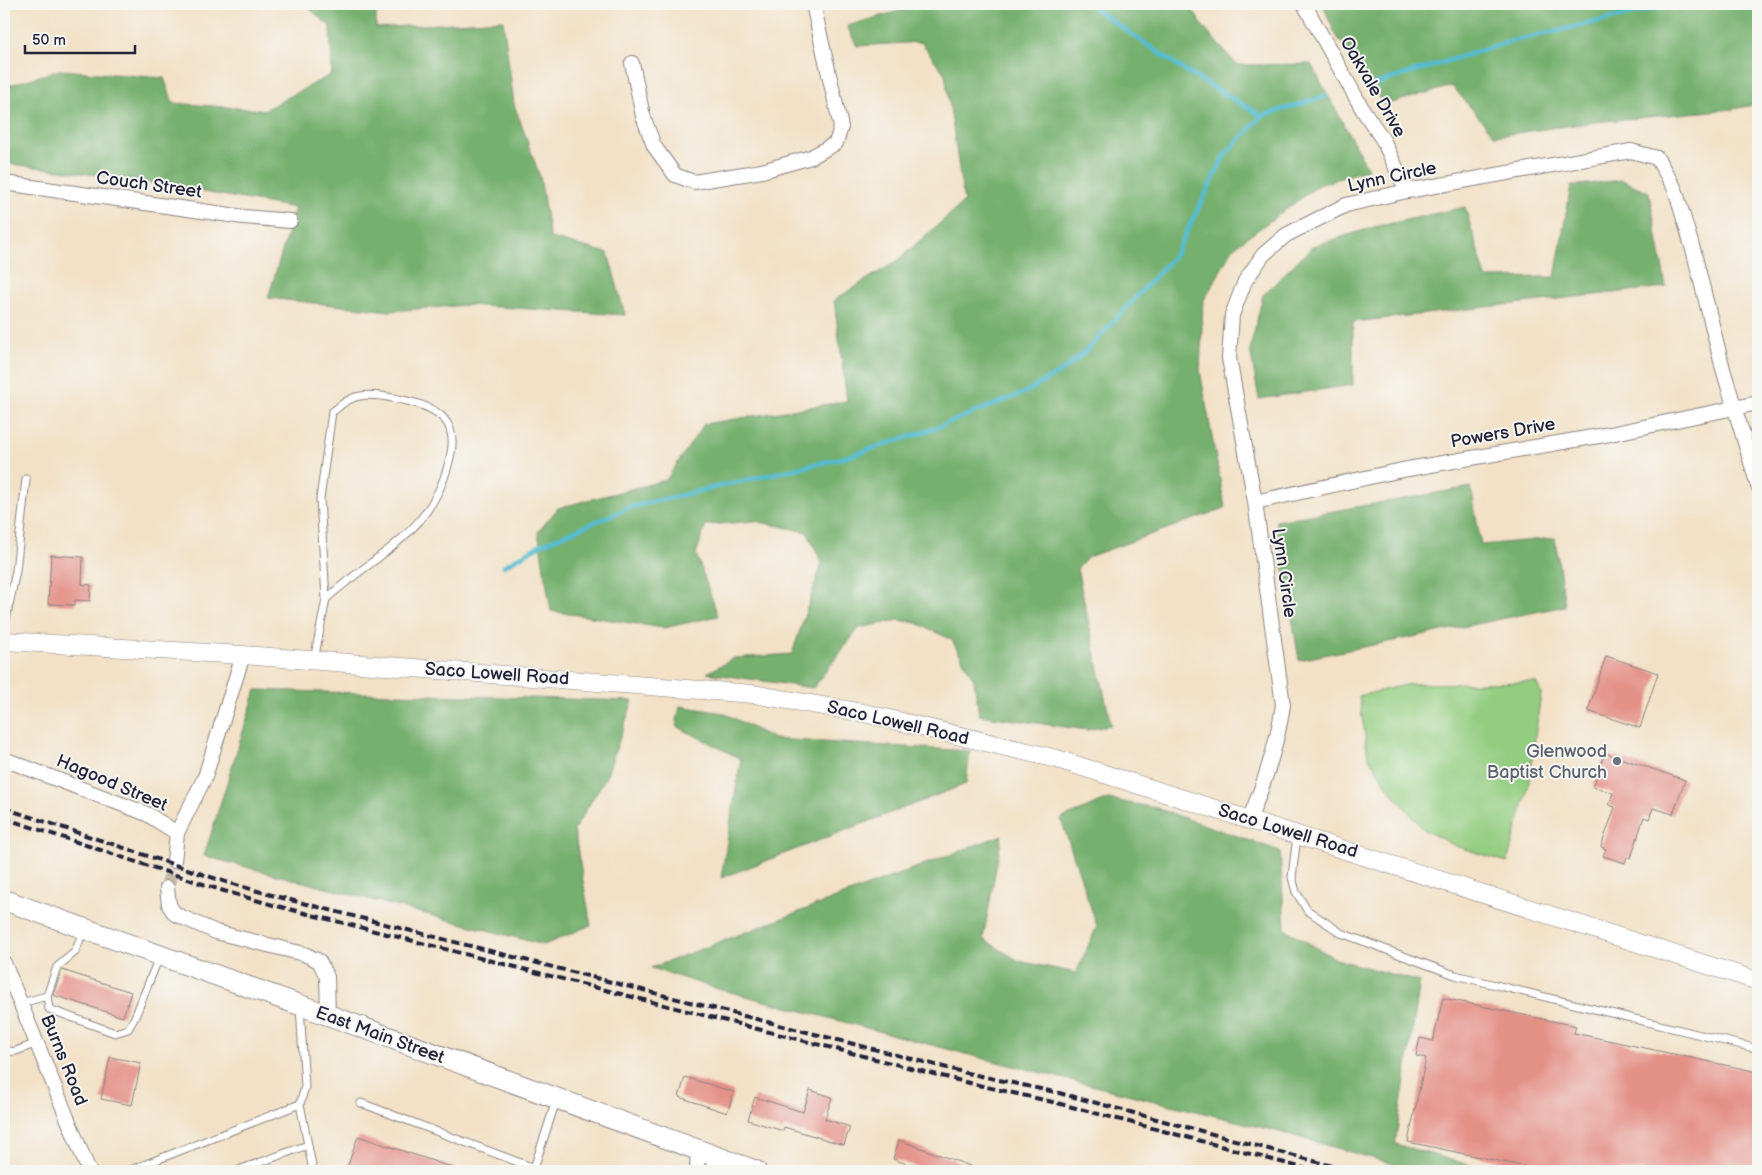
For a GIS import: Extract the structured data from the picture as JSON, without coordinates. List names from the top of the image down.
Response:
{
  "streets": {
    "main road": ["East Main Street"],
    "street": [
      "Oakvale Drive",
      "Lynn Circle",
      "Couch Street",
      "Powers Drive",
      "Saco Lowell Road",
      "Hagood Street",
      "Burns Road"
    ]
  },
  "crossings": [
    ["Oakvale Drive", "Lynn Circle"],
    ["Lynn Circle", "Powers Drive"],
    ["Lynn Circle", "Saco Lowell Road"]
  ],
  "places": ["Glenwood Baptist Church"],
  "scale_bar": "50 m"
}
